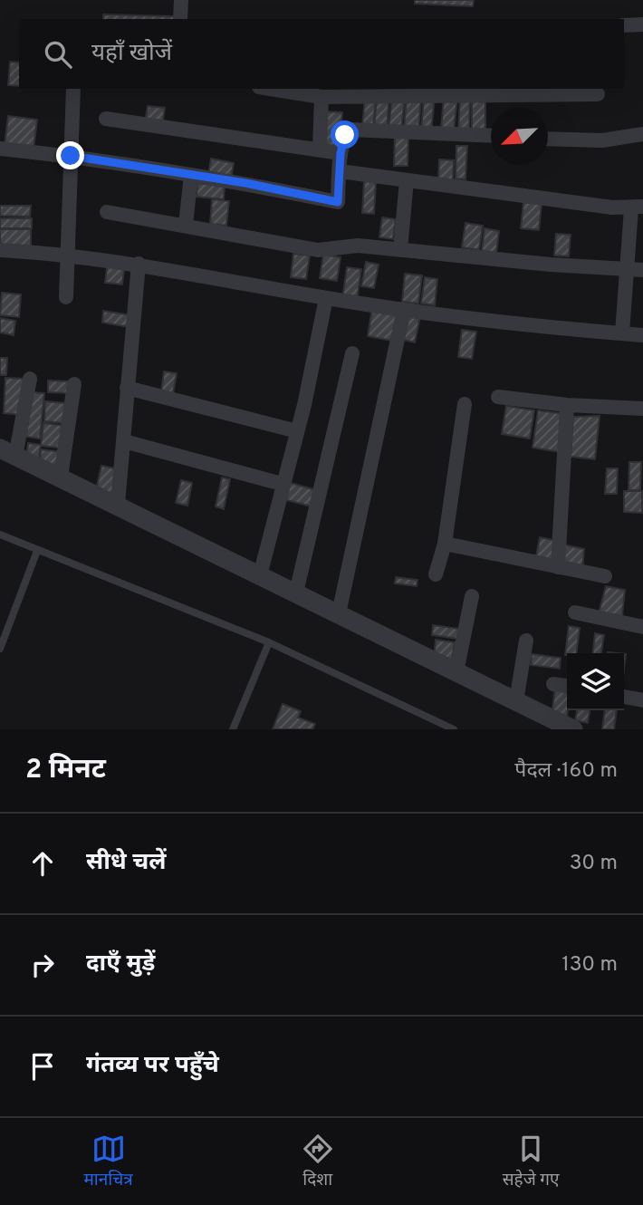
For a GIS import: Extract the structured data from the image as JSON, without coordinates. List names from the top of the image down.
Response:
{
  "north": "bottom left",
  "page": {
    "search": "यहाँ खोजें",
    "heading": ["2 मिनट", "पैदल · 160 m"],
    "list": [
      ["सीधे चलें", "30 m"],
      ["दाएँ मुड़ें", "130 m"],
      "गंतव्य पर पहुँचे"
    ],
    "nav": ["मानचित्र", "दिशा", "सहेजे गए"]
  }
}
